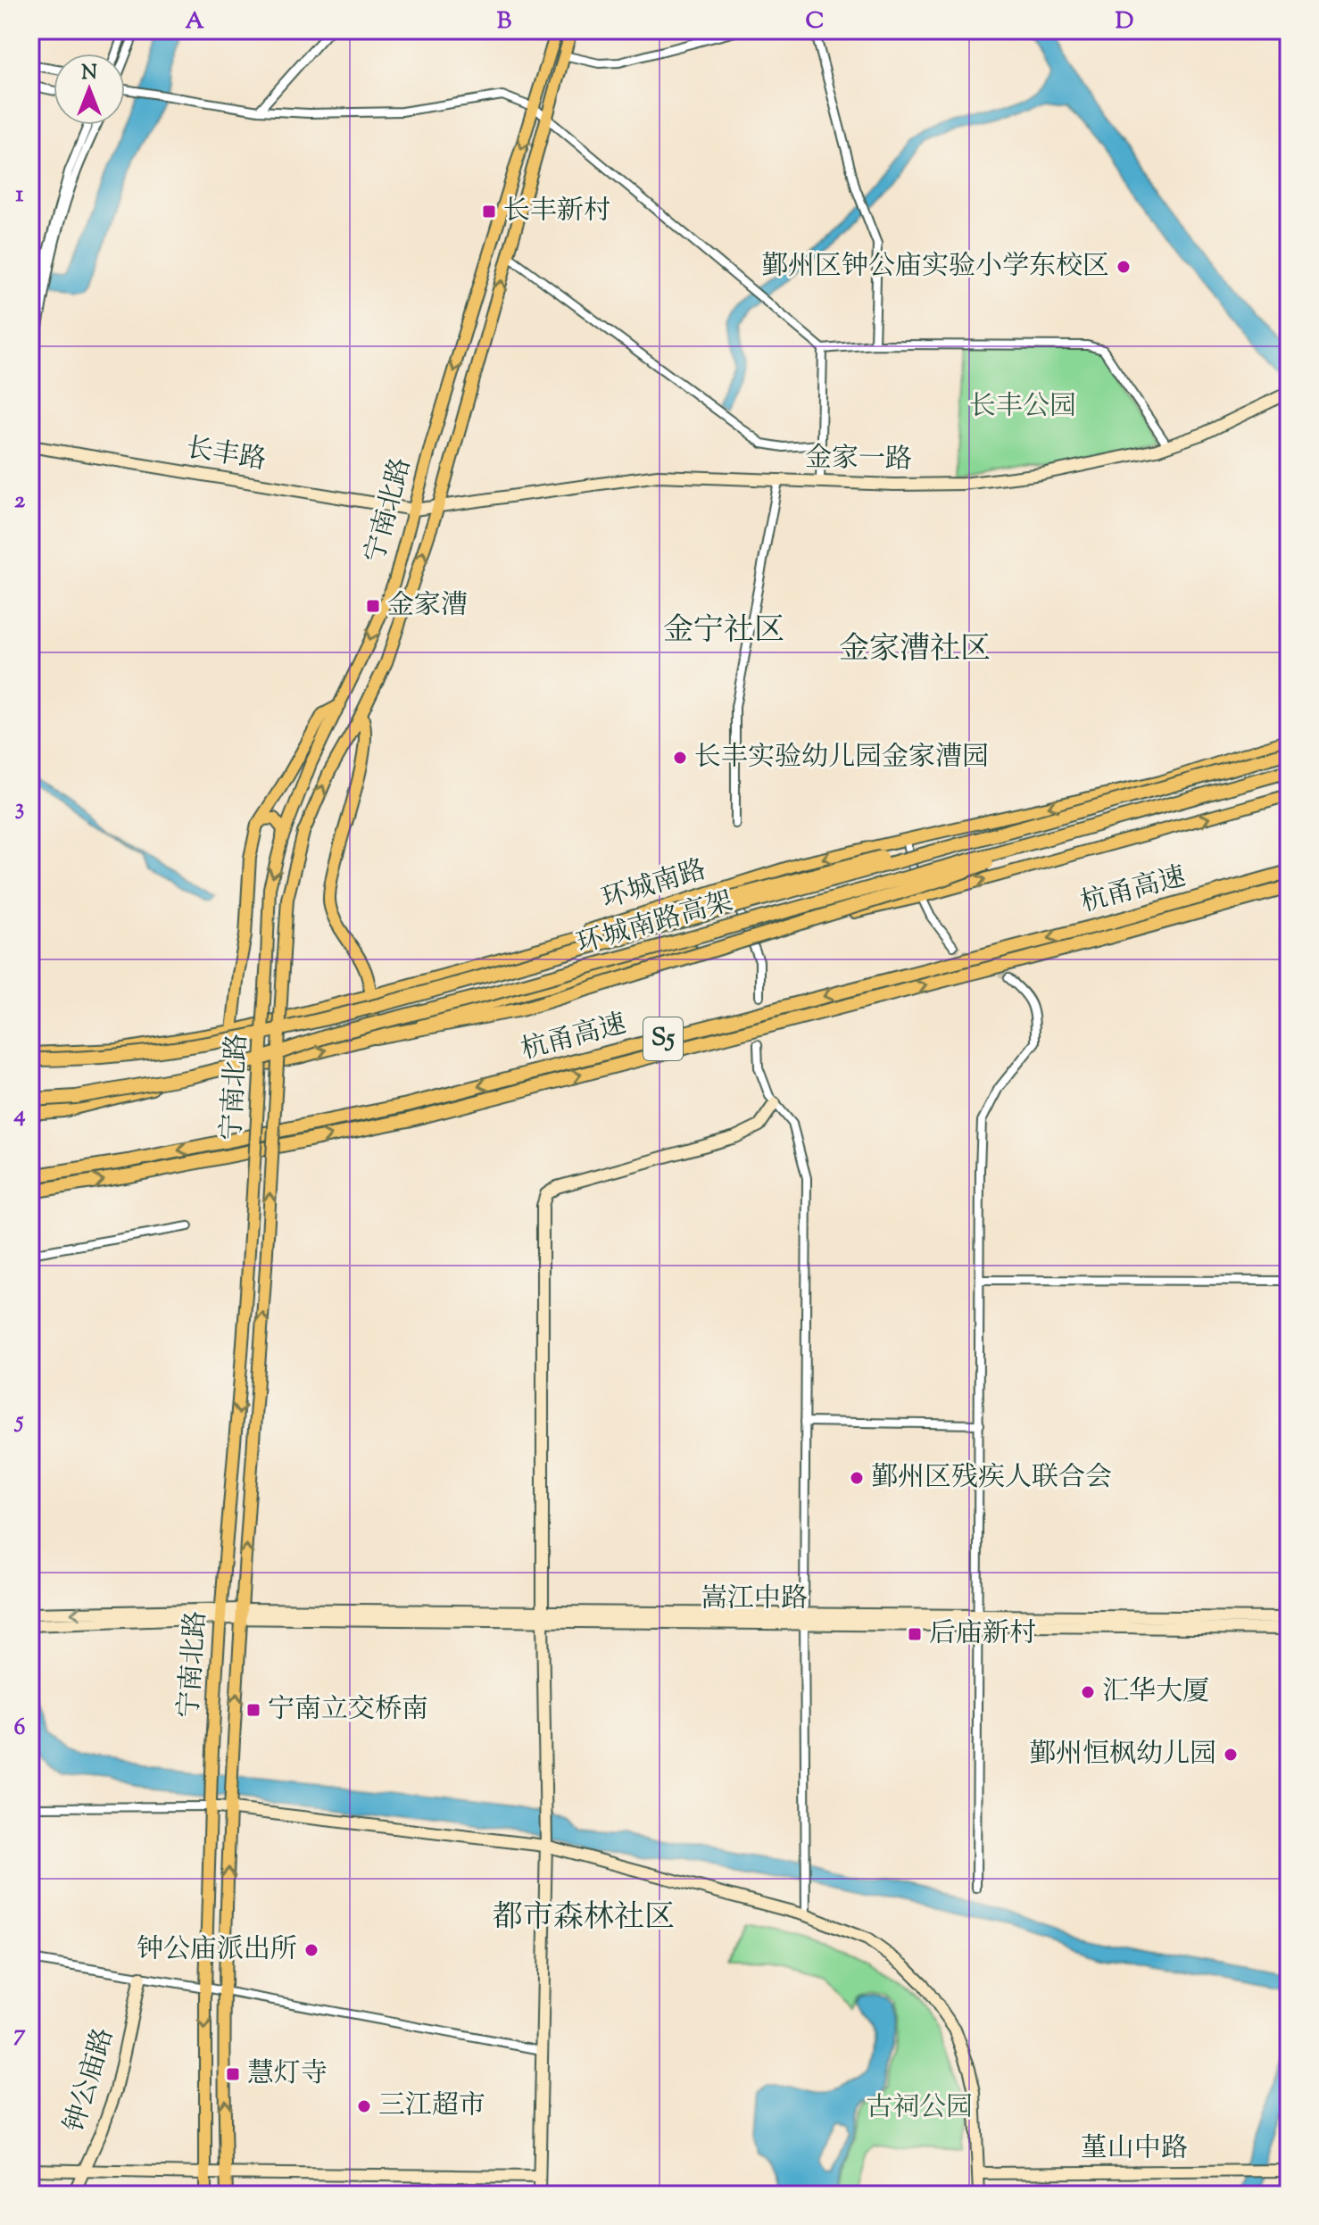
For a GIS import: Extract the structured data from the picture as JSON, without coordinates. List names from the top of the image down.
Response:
{
  "streets": {
    "highway": ["杭甬高速", "环城南路高架", "S5"],
    "main road": ["宁南北路", "环城南路"],
    "street": [
      "长丰路",
      "金家一路",
      "嵩江中路",
      "钟公庙路",
      "堇山中路"
    ]
  },
  "crossings": [
    ["长丰路", "金家一路"],
    ["长丰路", "宁南北路"],
    ["金家一路", "宁南北路"],
    ["宁南北路", "嵩江中路"],
    ["环城南路", "环城南路高架"]
  ],
  "districts": ["金宁社区", "金家漕社区", "都市森林社区"],
  "parks": ["长丰公园", "古祠公园"],
  "places": {
    "transit": [
      "长丰新村",
      "金家漕",
      "后庙新村",
      "宁南立交桥南",
      "慧灯寺"
    ],
    "other": [
      "鄞州区钟公庙实验小学东校区",
      "长丰实验幼儿园金家漕园",
      "鄞州区残疾人联合会",
      "汇华大厦",
      "鄞州恒枫幼儿园",
      "钟公庙派出所",
      "三江超市"
    ]
  },
  "north": "top",
  "grid": {
    "columns": [
      "A",
      "B",
      "C",
      "D"
    ],
    "rows": [
      "1",
      "2",
      "3",
      "4",
      "5",
      "6",
      "7"
    ]
  }
}
